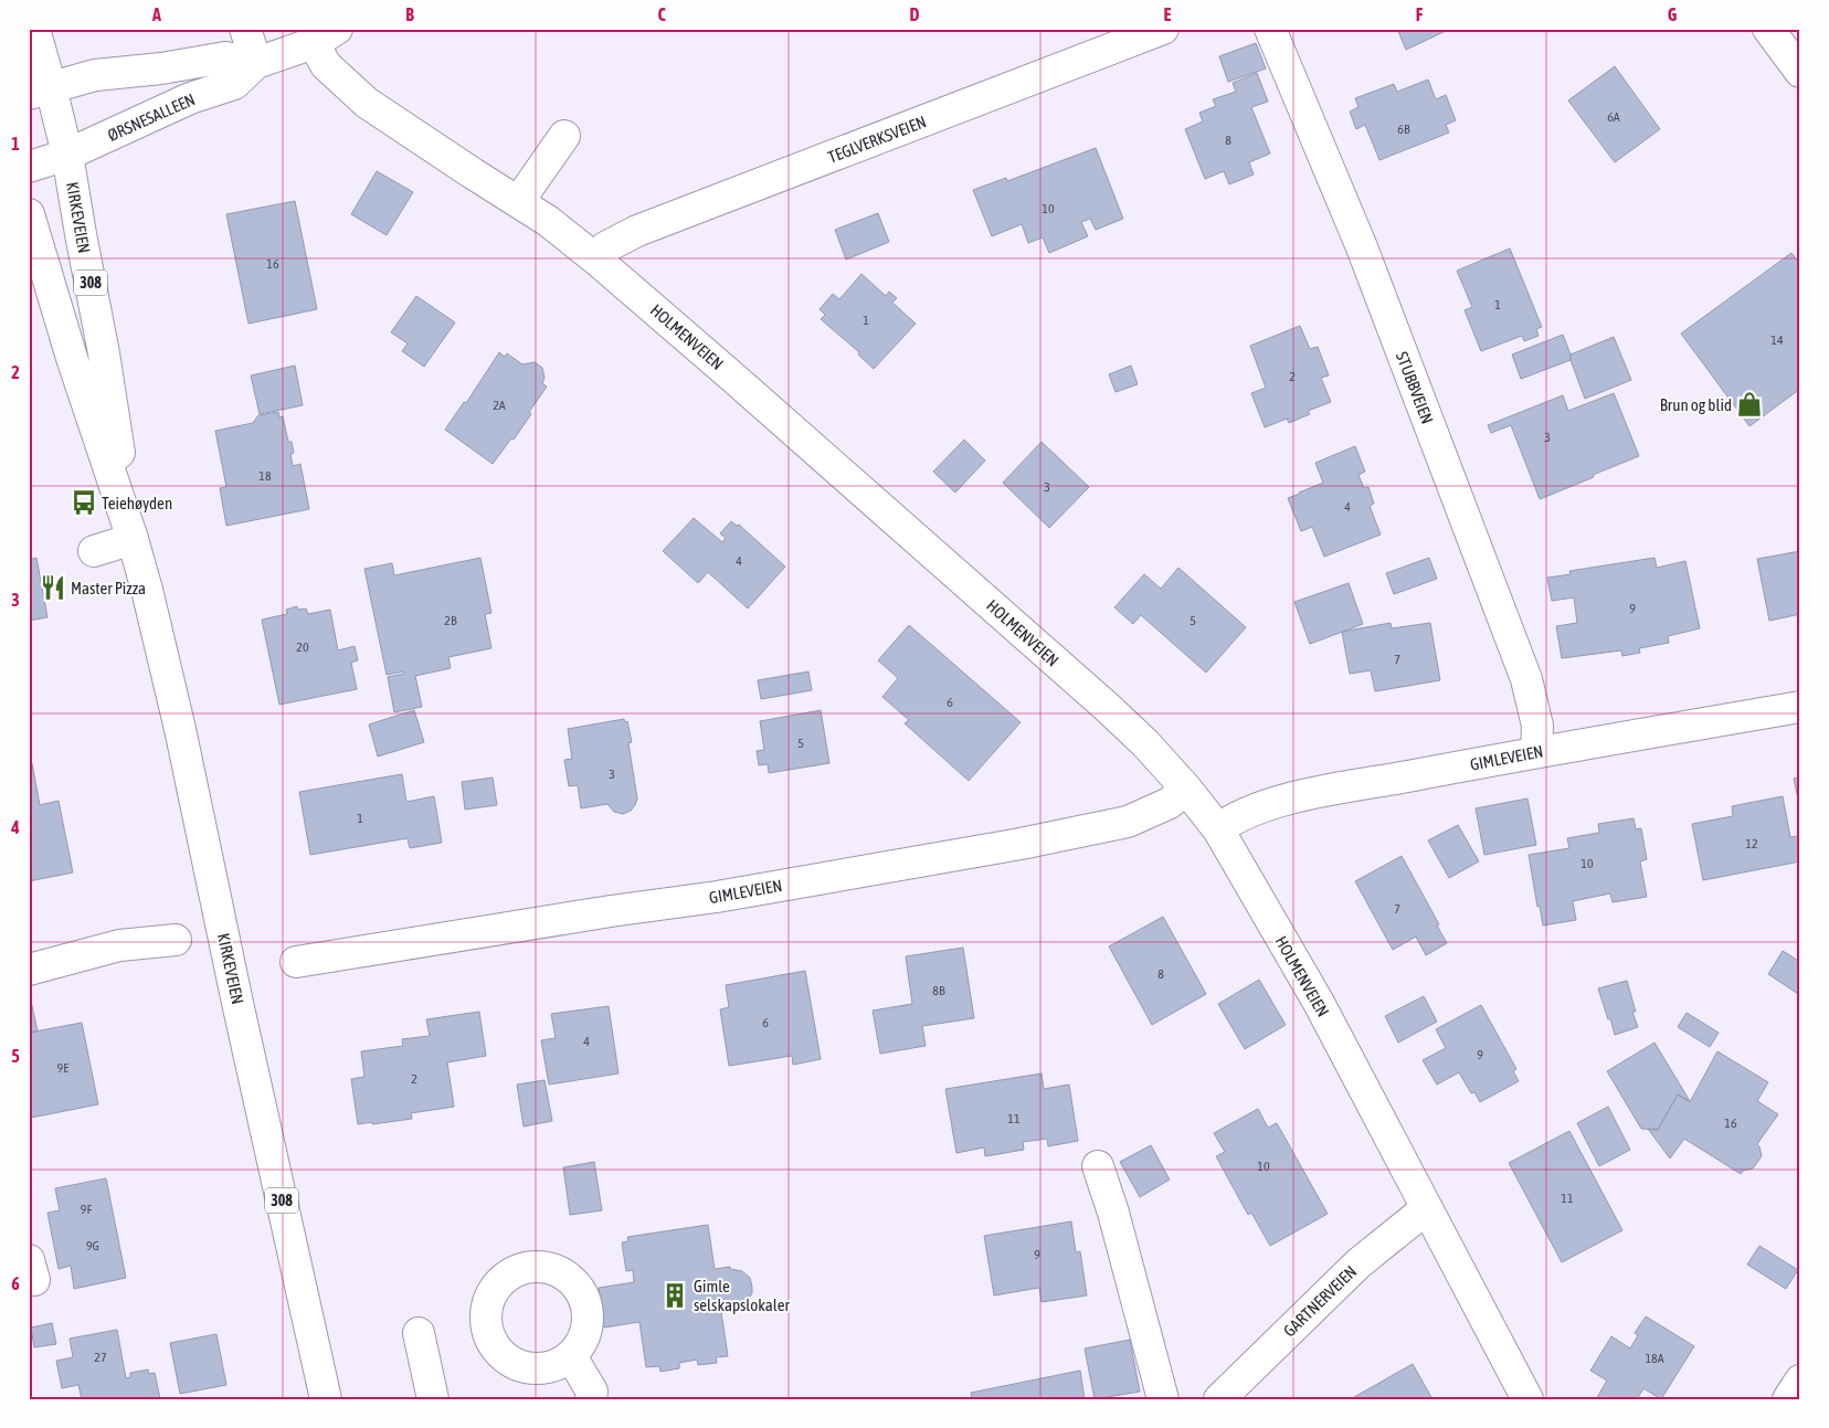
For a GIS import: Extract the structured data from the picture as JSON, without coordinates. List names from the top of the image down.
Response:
{
  "streets": {
    "street": [
      "ØRSNESALLEEN",
      "TEGLVERKSVEIEN",
      "KIRKEVEIEN",
      "308",
      "HOLMENVEIEN",
      "STUBBVEIEN",
      "GIMLEVEIEN",
      "GARTNERVEIEN"
    ]
  },
  "crossings": [
    ["ØRSNESALLEEN", "KIRKEVEIEN"],
    ["ØRSNESALLEEN", "HOLMENVEIEN"],
    ["TEGLVERKSVEIEN", "HOLMENVEIEN"],
    ["HOLMENVEIEN", "GIMLEVEIEN"],
    ["HOLMENVEIEN", "GARTNERVEIEN"],
    ["STUBBVEIEN", "GIMLEVEIEN"]
  ],
  "places": {
    "shop": ["Brun og blid"],
    "bus stop": ["Teiehøyden"],
    "restaurant": ["Master Pizza"],
    "building": ["Gimle selskapslokaler"]
  },
  "house_numbers": [
    "6A",
    "6B",
    "8",
    "10",
    "16",
    "1",
    "1",
    "14",
    "2",
    "2A",
    "3",
    "18",
    "3",
    "4",
    "4",
    "9",
    "2B",
    "5",
    "20",
    "7",
    "6",
    "5",
    "3",
    "1",
    "12",
    "10",
    "7",
    "8",
    "8B",
    "6",
    "4",
    "9",
    "9E",
    "2",
    "11",
    "16",
    "10",
    "11",
    "9F",
    "9G",
    "9",
    "27",
    "18A"
  ],
  "grid": {
    "columns": [
      "A",
      "B",
      "C",
      "D",
      "E",
      "F",
      "G"
    ],
    "rows": [
      "1",
      "2",
      "3",
      "4",
      "5",
      "6"
    ]
  }
}
